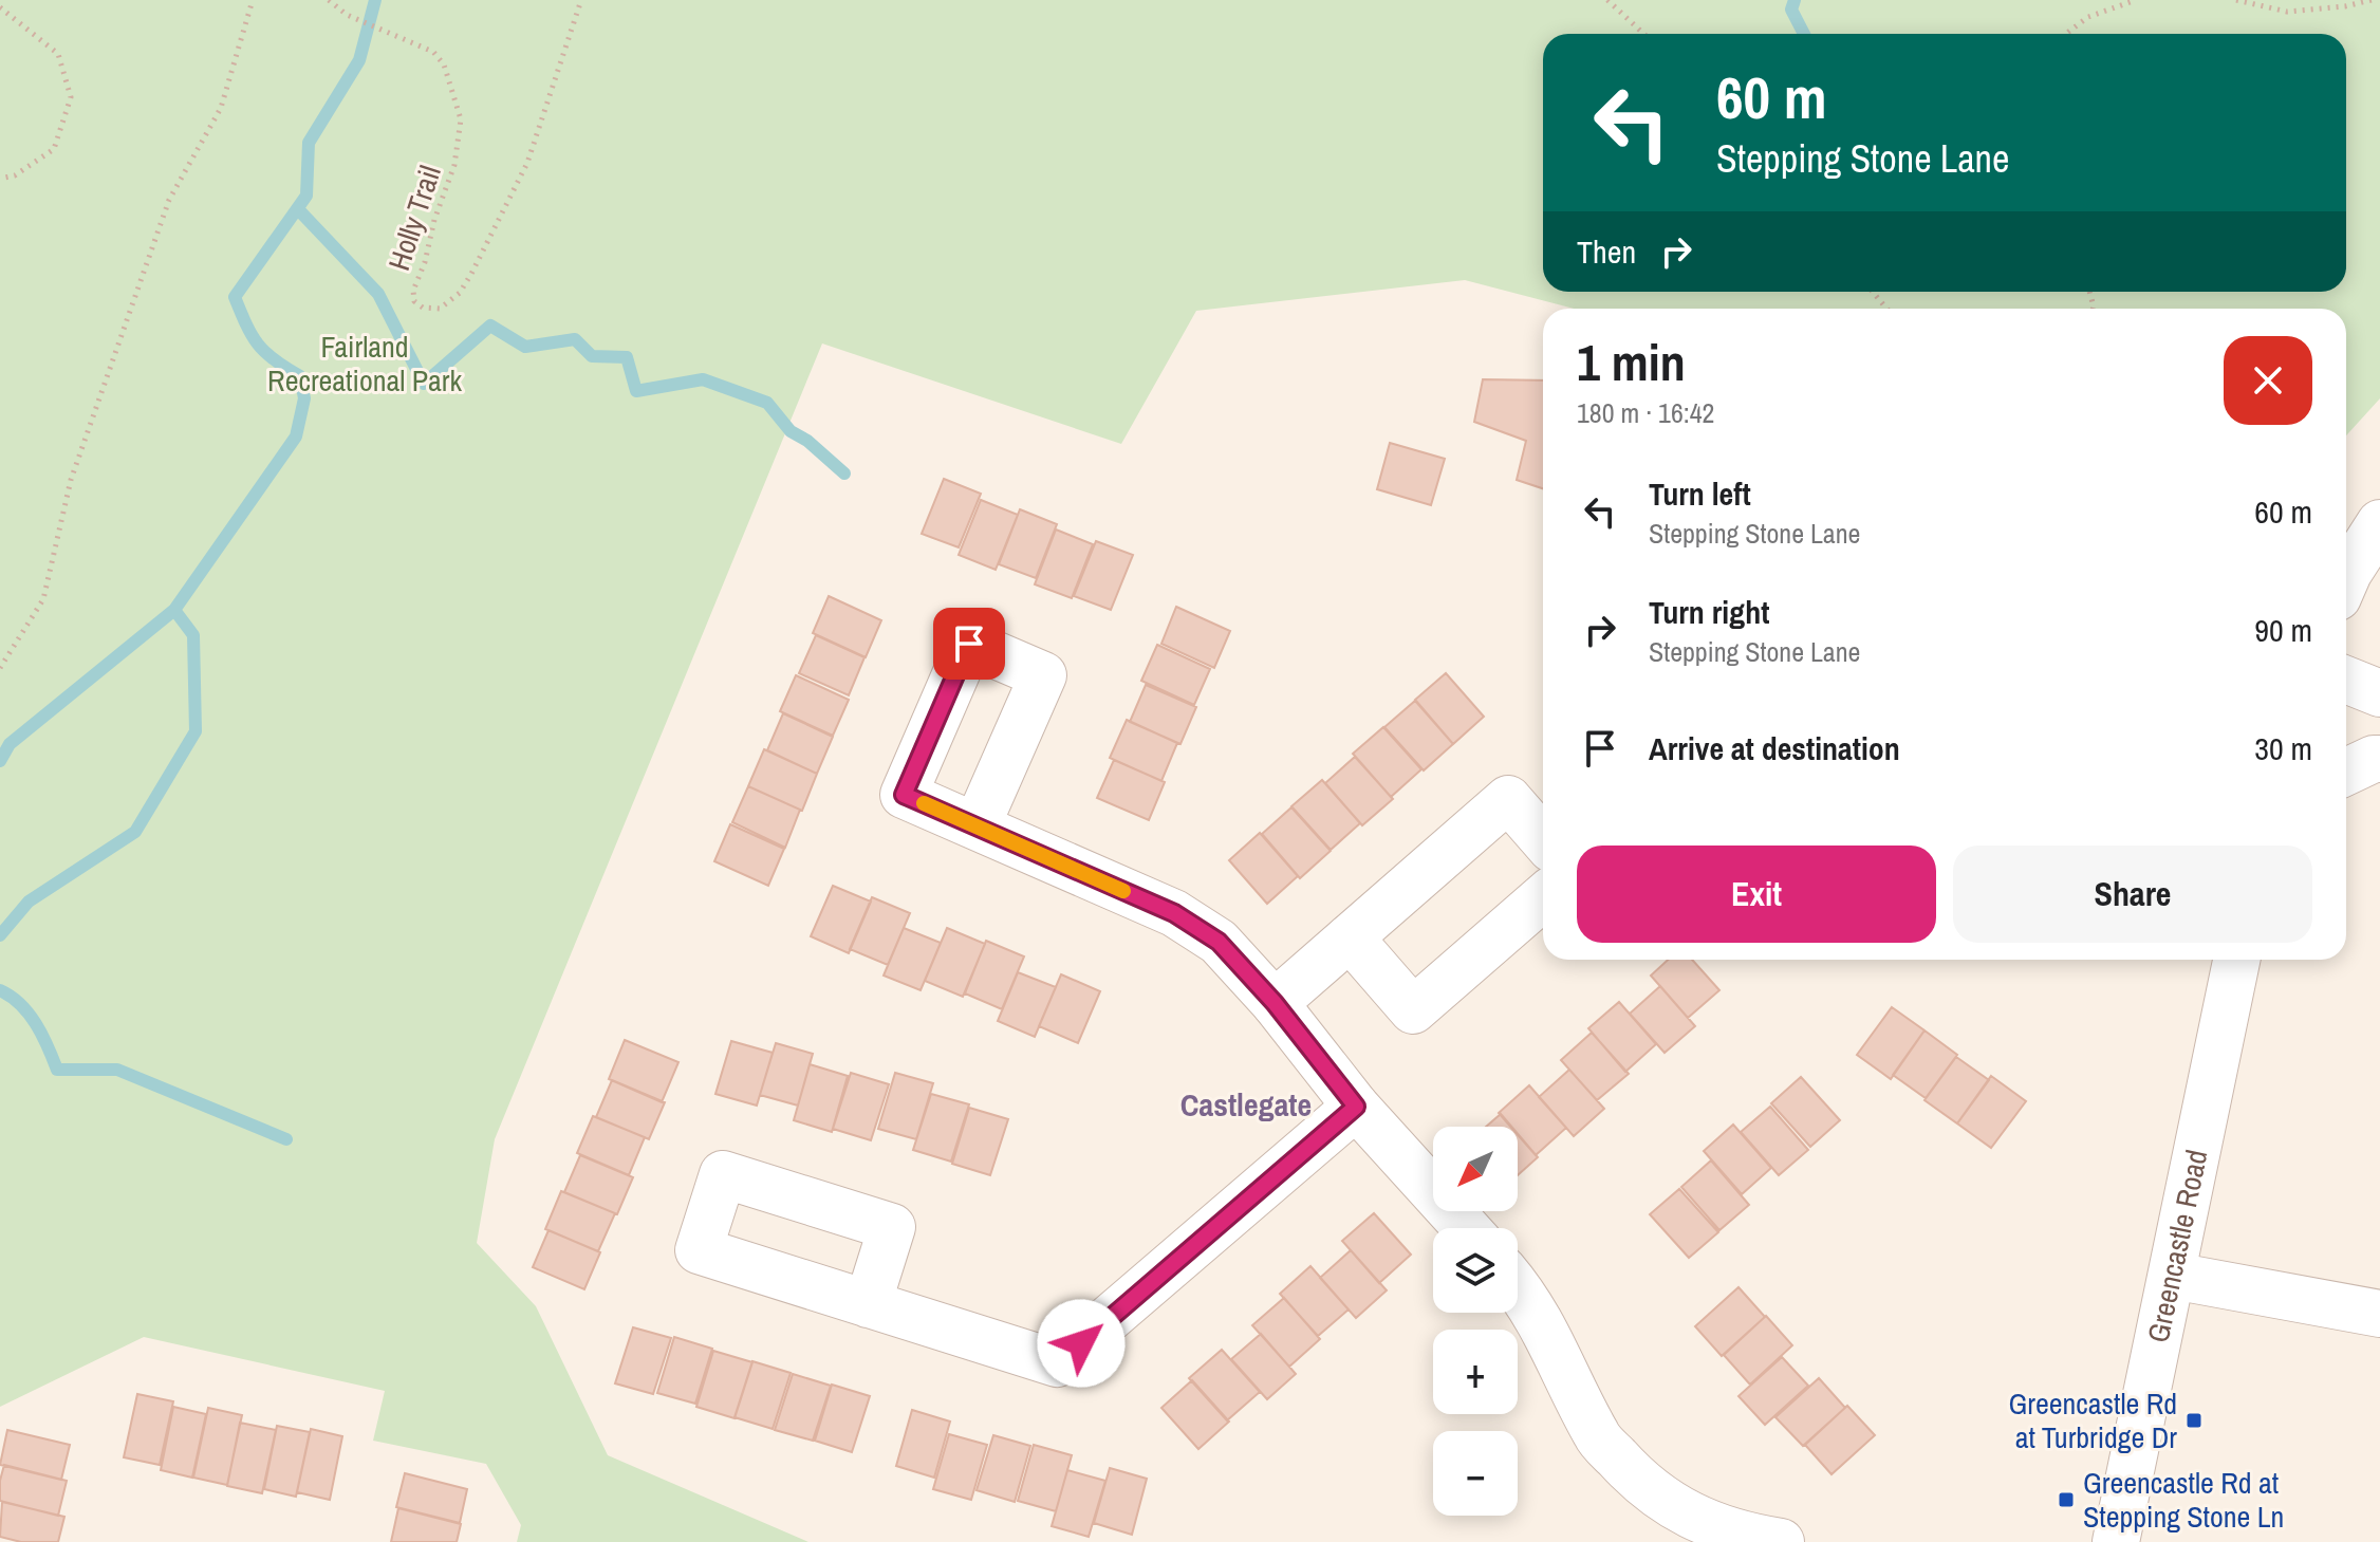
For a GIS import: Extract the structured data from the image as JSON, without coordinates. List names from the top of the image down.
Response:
{
  "streets": {
    "street": ["Greencastle Road"],
    "path": ["Holly Trail"]
  },
  "districts": ["Castlegate"],
  "parks": ["Fairland Recreational Park"],
  "places": {
    "transit": ["Greencastle Rd at Turbridge Dr", "Greencastle Rd at Stepping Stone Ln"]
  },
  "north": "bottom left",
  "page": {
    "turn": ["60 m", "Stepping Stone Lane"],
    "then": "Then",
    "heading": ["1 min", "180 m · 16:42"],
    "list": [
      {
        "name": "Turn left",
        "note": "Stepping Stone Lane",
        "value": "60 m"
      },
      {
        "name": "Turn right",
        "note": "Stepping Stone Lane",
        "value": "90 m"
      },
      {
        "name": "Arrive at destination",
        "value": "30 m"
      }
    ],
    "buttons": ["Exit", "Share"],
    "map_buttons": ["+", "−"]
  }
}
